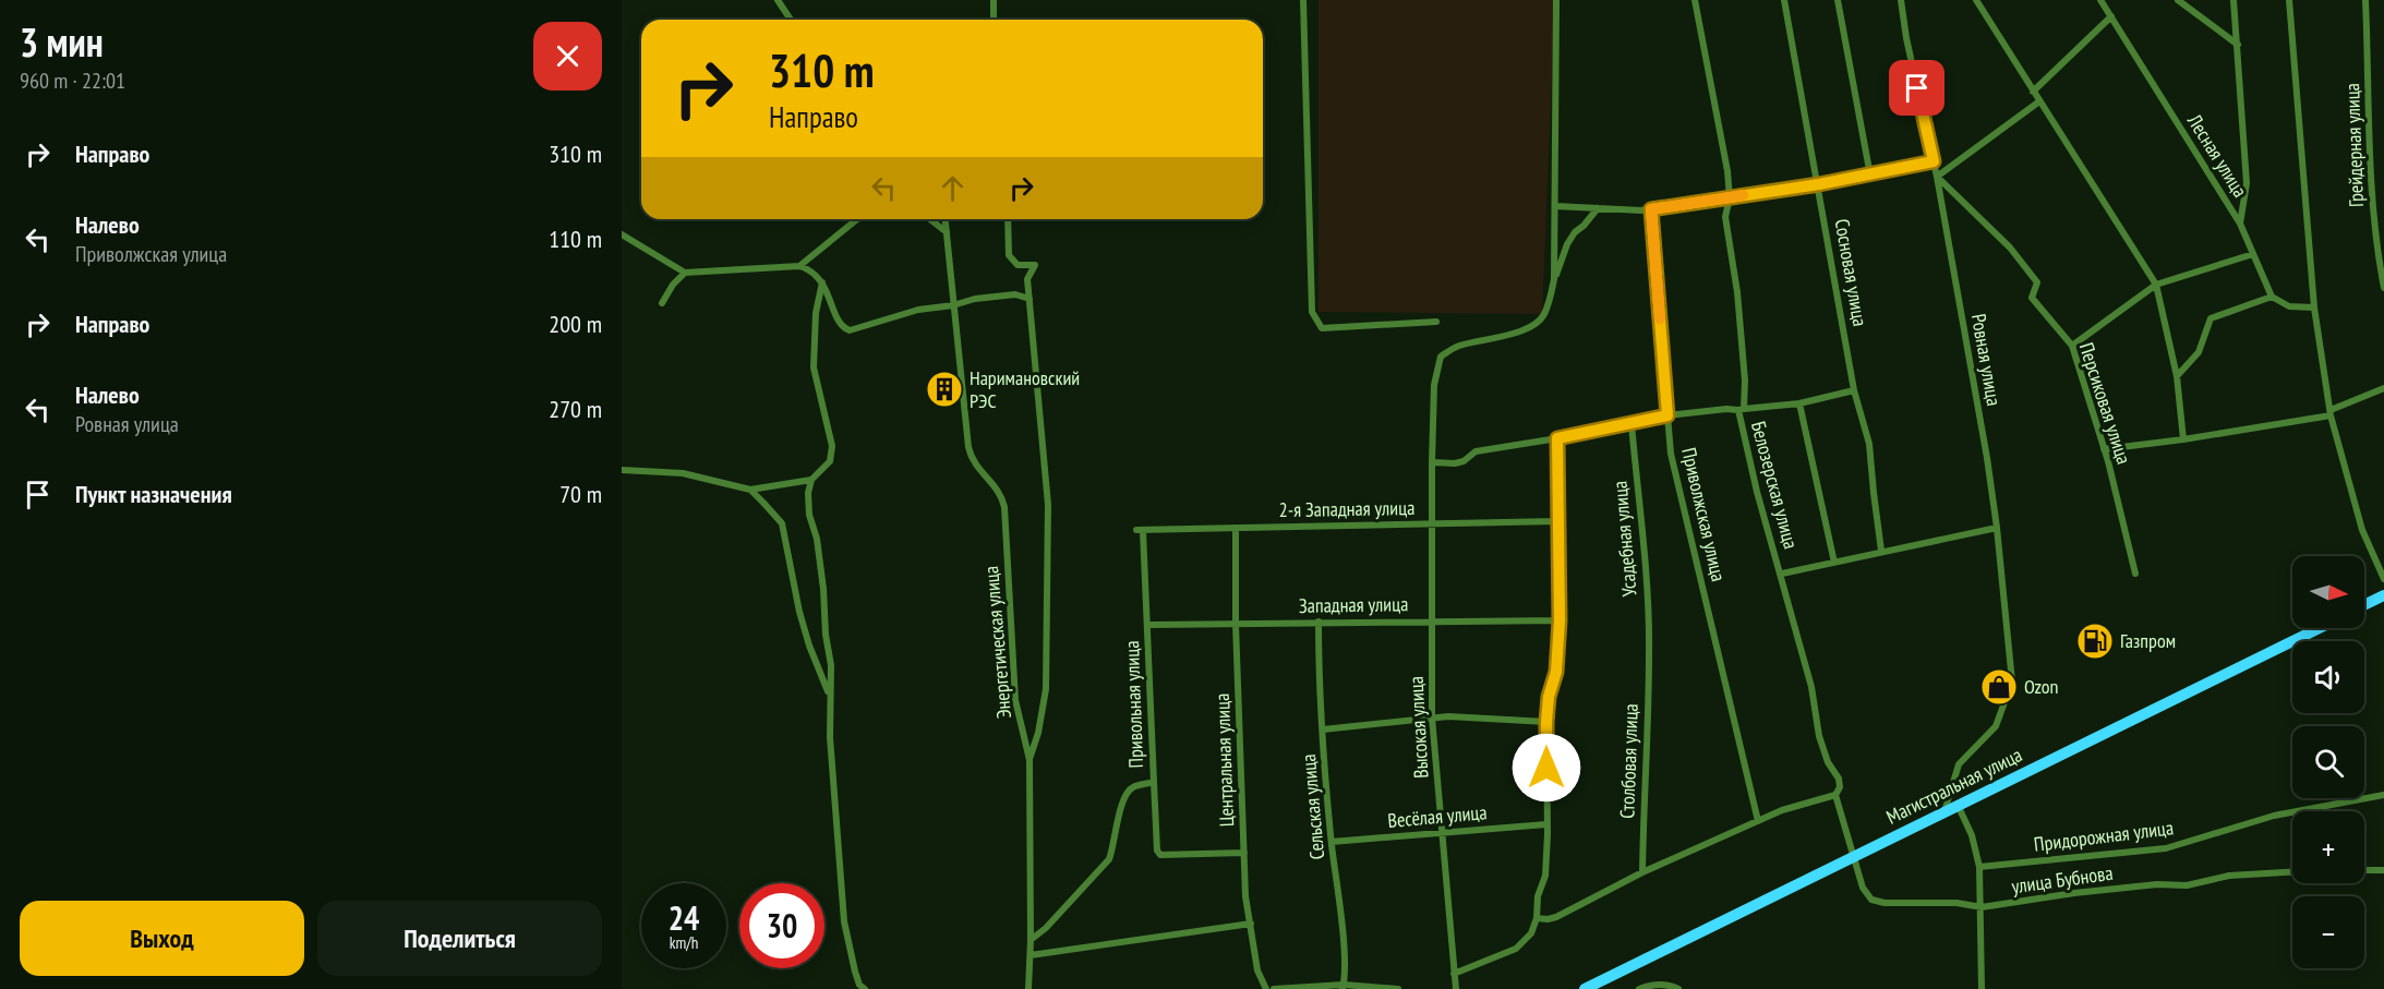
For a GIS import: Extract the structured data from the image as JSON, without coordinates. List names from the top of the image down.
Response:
{
  "streets": {
    "highway": ["Магистральная улица"],
    "street": [
      "Грейдерная улица",
      "Лесная улица",
      "Сосновая улица",
      "Ровная улица",
      "Персиковая улица",
      "Белозерская улица",
      "2-я Западная улица",
      "Приволжская улица",
      "Усадебная улица",
      "Западная улица",
      "Энергетическая улица",
      "Привольная улица",
      "Высокая улица",
      "Центральная улица",
      "Столбовая улица",
      "Сельская улица",
      "Весёлая улица",
      "Придорожная улица",
      "улица Бубнова"
    ]
  },
  "crossings": [
    ["Ровная улица", "Персиковая улица"],
    ["Ровная улица", "Магистральная улица"],
    ["Белозерская улица", "Магистральная улица"],
    ["Белозерская улица", "улица Бубнова"],
    ["2-я Западная улица", "Привольная улица"],
    ["2-я Западная улица", "Высокая улица"],
    ["2-я Западная улица", "Центральная улица"],
    ["Усадебная улица", "Столбовая улица"],
    ["Западная улица", "Привольная улица"],
    ["Западная улица", "Высокая улица"],
    ["Западная улица", "Центральная улица"],
    ["Западная улица", "Сельская улица"],
    ["Энергетическая улица", "Привольная улица"],
    ["Высокая улица", "Весёлая улица"],
    ["Магистральная улица", "улица Бубнова"],
    ["Сельская улица", "Весёлая улица"]
  ],
  "places": {
    "building": ["Наримановский РЭС"],
    "fuel station": ["Газпром"],
    "shop": ["Ozon"]
  },
  "north": "right",
  "page": {
    "heading": ["3 мин", "960 m · 22:01"],
    "turn": ["310 m", "Направо"],
    "list": [
      {
        "name": "Направо",
        "value": "310 m"
      },
      {
        "name": "Налево",
        "note": "Приволжская улица",
        "value": "110 m"
      },
      {
        "name": "Направо",
        "value": "200 m"
      },
      {
        "name": "Налево",
        "note": "Ровная улица",
        "value": "270 m"
      },
      {
        "name": "Пункт назначения",
        "value": "70 m"
      }
    ],
    "map_buttons": ["+", "−"],
    "speed": "24 km/h",
    "limit": "30",
    "buttons": ["Выход", "Поделиться"]
  }
}
